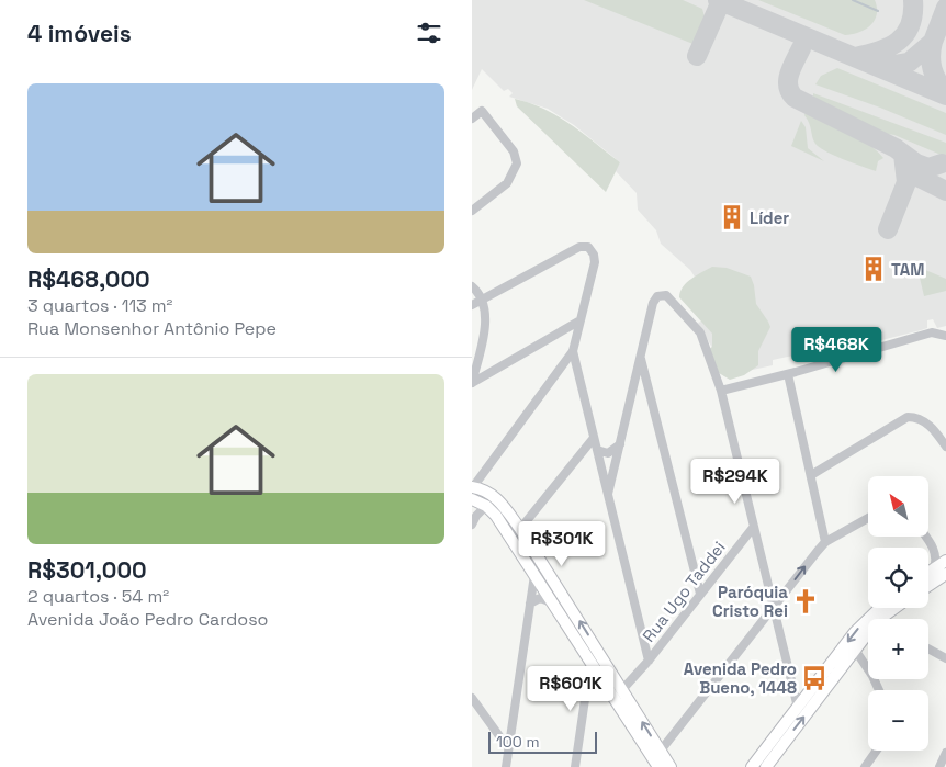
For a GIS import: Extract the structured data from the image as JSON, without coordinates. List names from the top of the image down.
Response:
{
  "streets": {
    "street": ["Rua Ugo Taddei"]
  },
  "places": {
    "building": ["Líder", "TAM"],
    "church": ["Paróquia Cristo Rei"],
    "bus stop": ["Avenida Pedro Bueno, 1448"]
  },
  "scale_bar": "100 m",
  "north": "top left",
  "page": {
    "heading": "4 imóveis",
    "list": [
      {
        "name": "R$468,000",
        "note": "3 quartos · 113 m² · Rua Monsenhor Antônio Pepe"
      },
      {
        "name": "R$301,000",
        "note": "2 quartos · 54 m² · Avenida João Pedro Cardoso"
      }
    ],
    "price": [
      "R$468K",
      "R$294K",
      "R$301K",
      "R$601K"
    ],
    "map_buttons": ["+", "−"],
    "scale": "100 m"
  }
}
